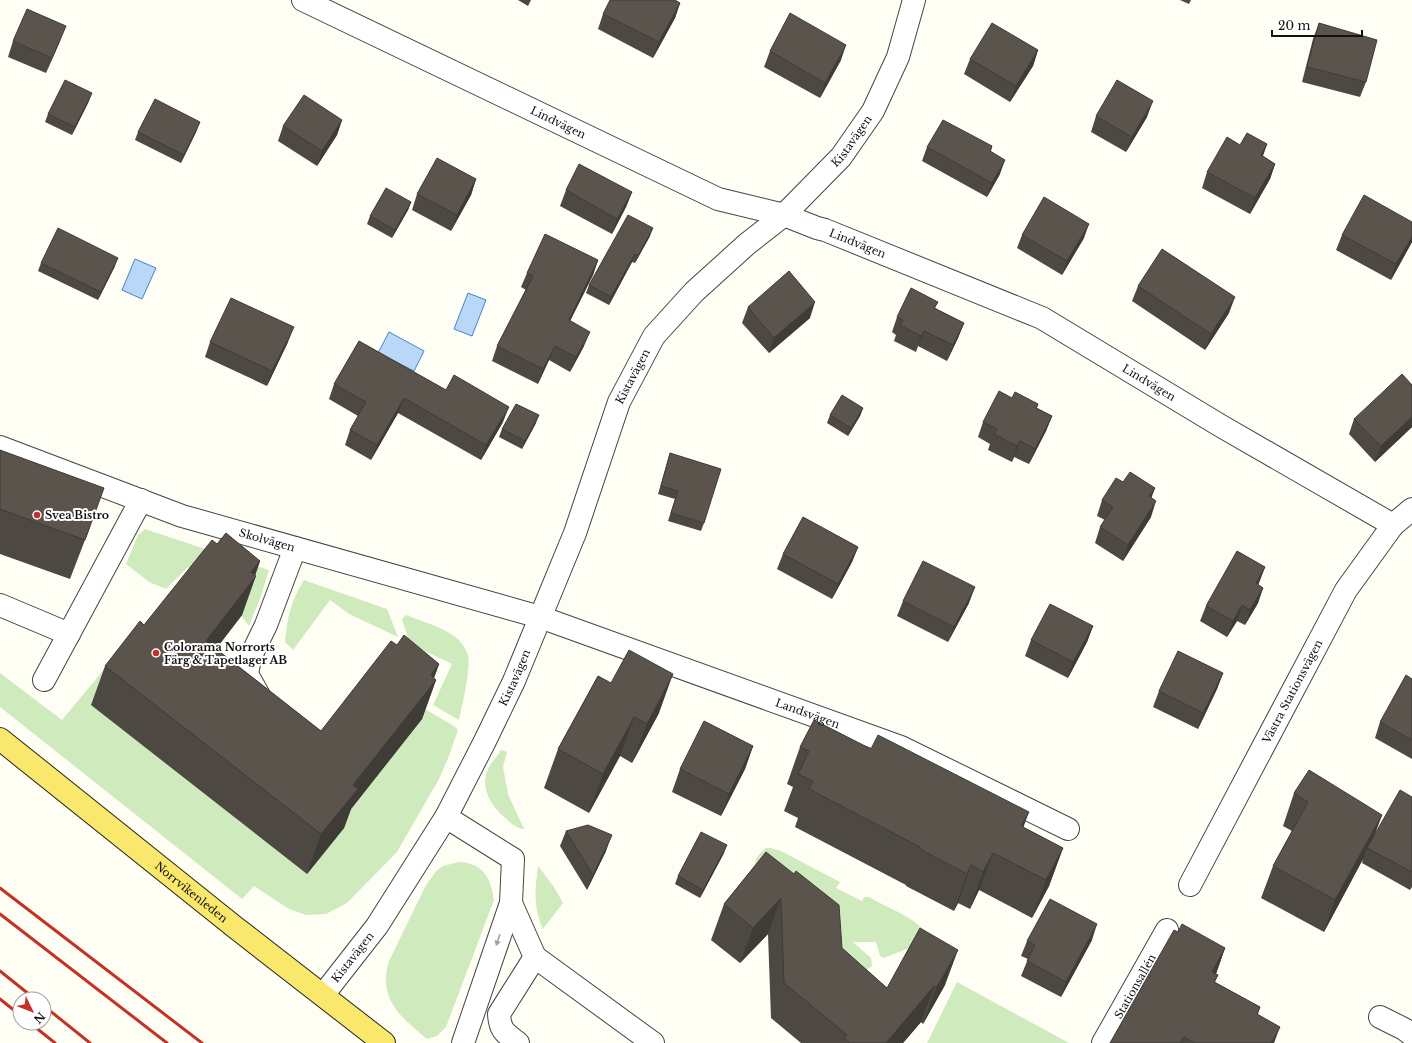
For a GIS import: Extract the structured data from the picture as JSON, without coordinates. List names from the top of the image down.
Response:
{
  "streets": {
    "main road": ["Norrvikenleden"],
    "street": [
      "Lindvägen",
      "Kistavägen",
      "Skolvägen",
      "Västra Stationsvägen",
      "Landsvägen",
      "Stationsallén"
    ]
  },
  "crossings": [
    ["Lindvägen", "Kistavägen"],
    ["Lindvägen", "Västra Stationsvägen"],
    ["Kistavägen", "Skolvägen"],
    ["Kistavägen", "Landsvägen"],
    ["Kistavägen", "Norrvikenleden"],
    ["Skolvägen", "Landsvägen"]
  ],
  "places": ["Svea Bistro", "Colorama Norrorts Färg & Tapetlager AB"],
  "scale_bar": "20 m",
  "north": "bottom right"
}
